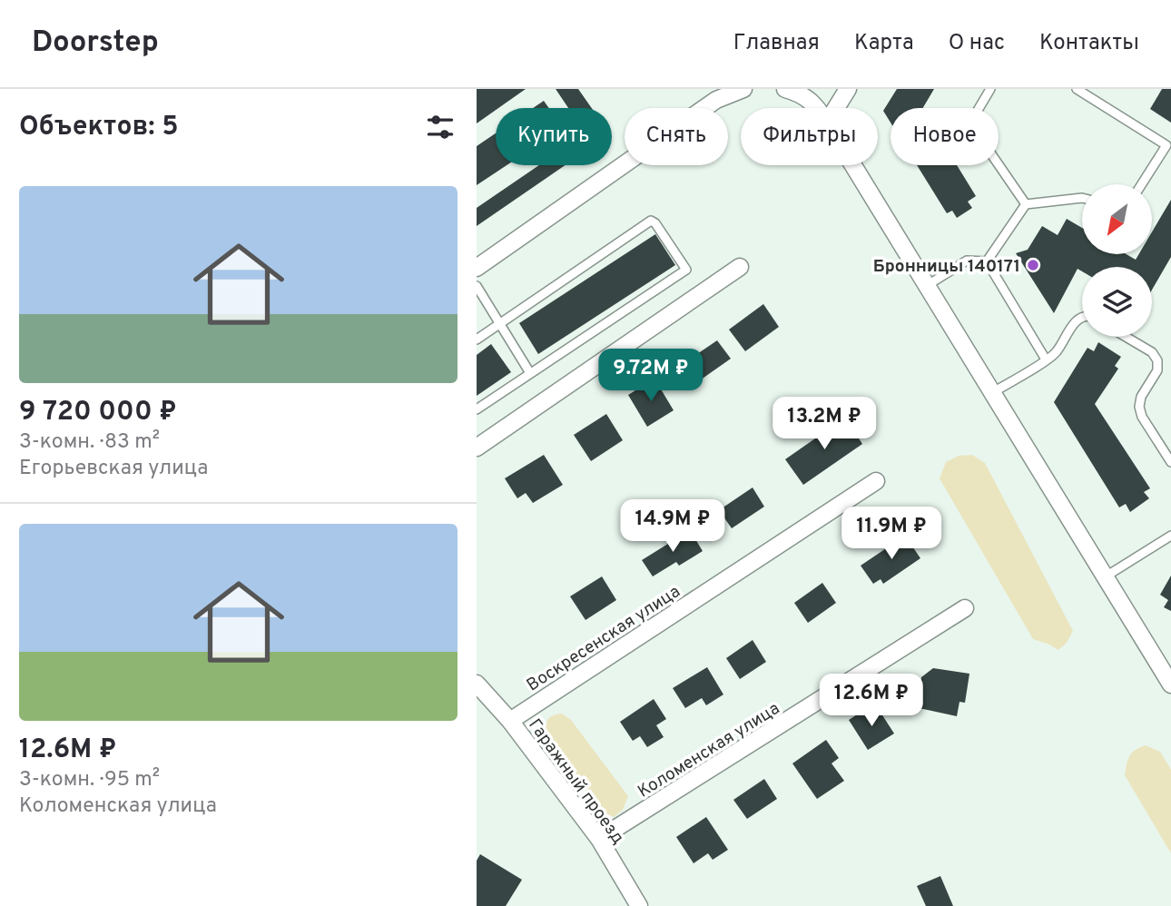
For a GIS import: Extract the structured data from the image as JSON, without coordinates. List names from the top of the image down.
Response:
{
  "streets": {
    "street": ["Воскресенская улица", "Коломенская улица", "Гаражный проезд"]
  },
  "crossings": [
    ["Воскресенская улица", "Гаражный проезд"],
    ["Коломенская улица", "Гаражный проезд"]
  ],
  "places": ["Бронницы 140171"],
  "north": "bottom left",
  "page": {
    "header": "Doorstep",
    "nav": [
      "Главная",
      "Карта",
      "О нас",
      "Контакты"
    ],
    "heading": "Объектов: 5",
    "chip": [
      "Купить",
      "Снять",
      "Фильтры",
      "Новое"
    ],
    "list": [
      {
        "name": "9 720 000 ₽",
        "note": "3-комн. · 83 m² · Егорьевская улица"
      },
      {
        "name": "12.6M ₽",
        "note": "3-комн. · 95 m² · Коломенская улица"
      }
    ],
    "price": [
      "9.72M ₽",
      "13.2M ₽",
      "14.9M ₽",
      "11.9M ₽",
      "12.6M ₽"
    ]
  }
}
